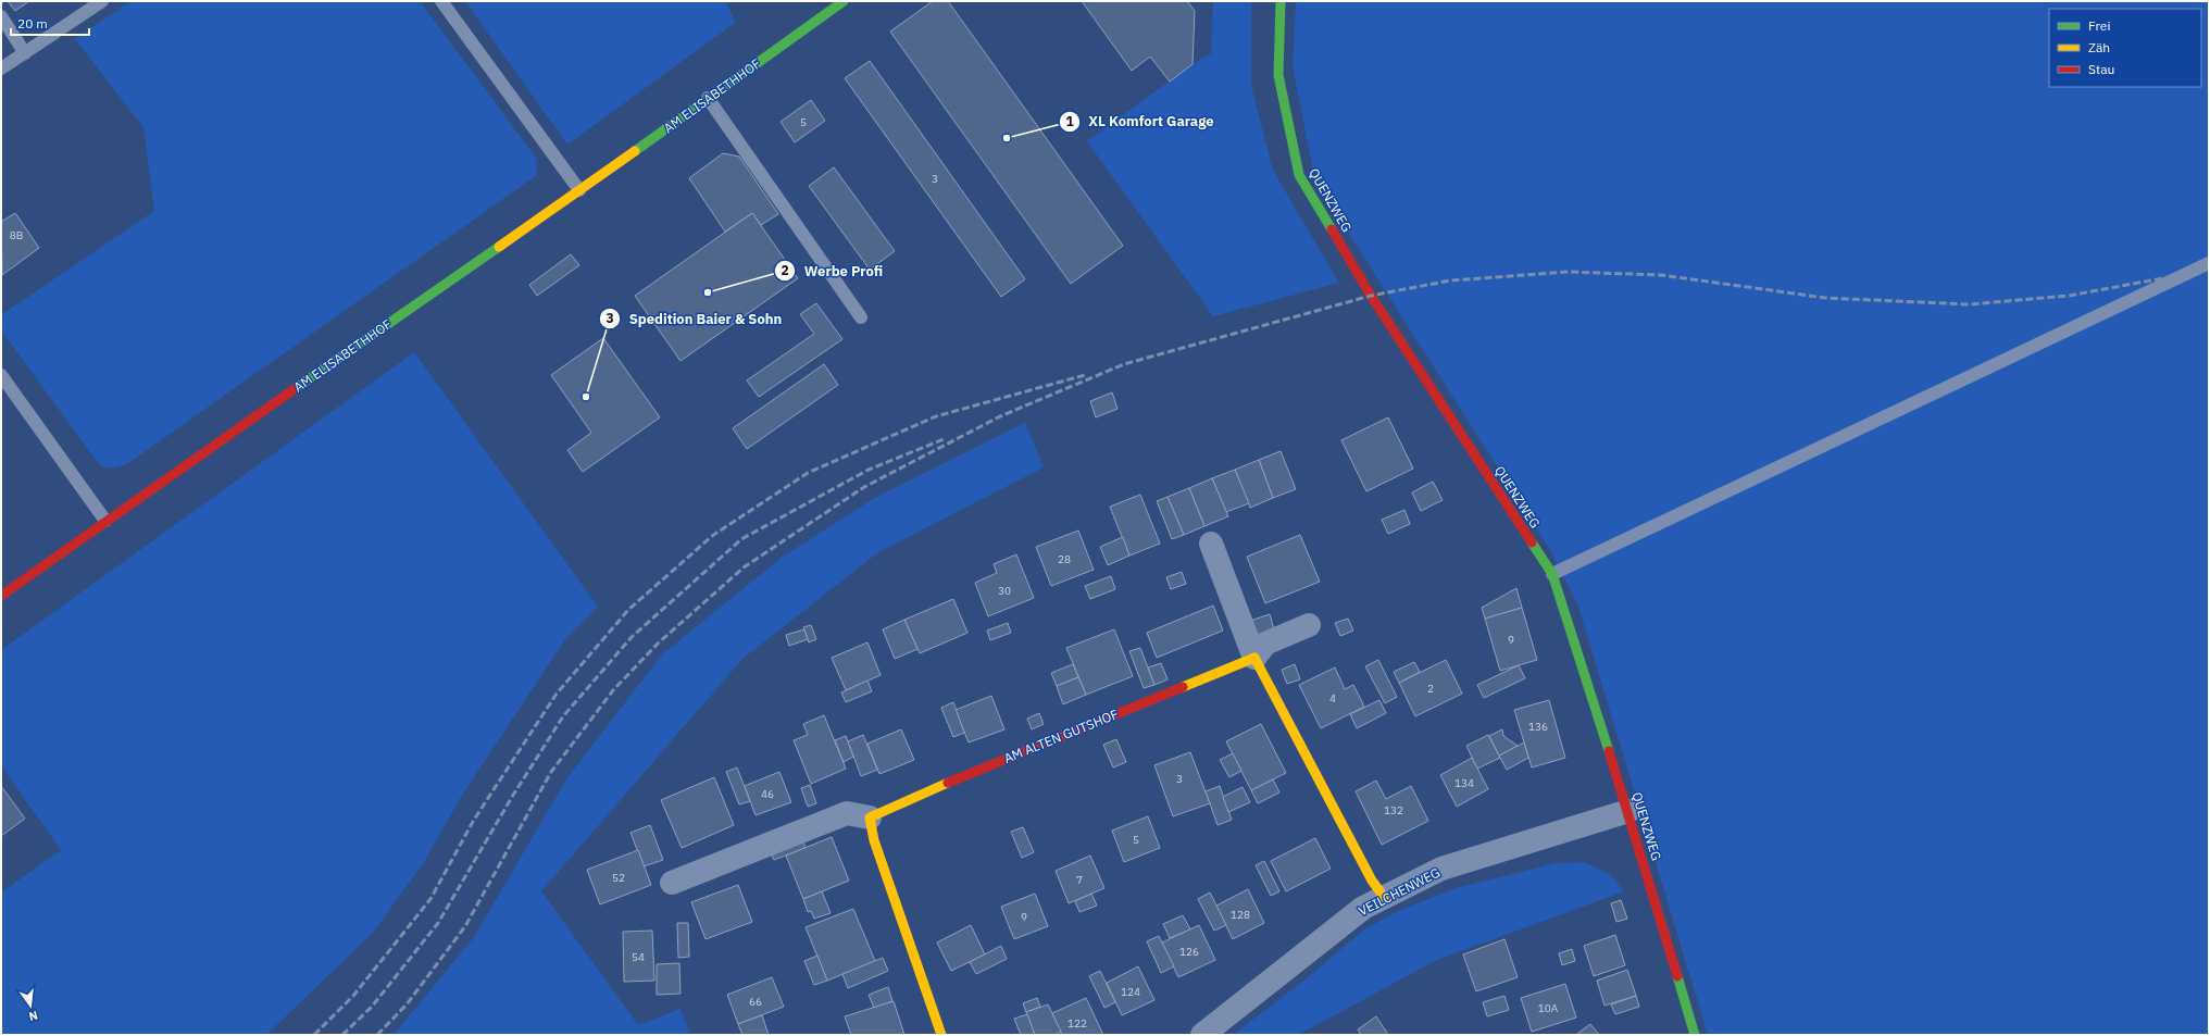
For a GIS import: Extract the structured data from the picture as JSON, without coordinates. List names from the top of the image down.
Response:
{
  "streets": {
    "street": [
      "AM ELISABETHHOF",
      "QUENZWEG",
      "AM ALTEN GUTSHOF",
      "VEILCHENWEG"
    ]
  },
  "crossings": [
    ["QUENZWEG", "VEILCHENWEG"]
  ],
  "places": ["XL Komfort Garage", "Werbe Profi", "Spedition Baier & Sohn"],
  "house_numbers": [
    "5",
    "3",
    "8B",
    "28",
    "30",
    "9",
    "2",
    "4",
    "136",
    "3",
    "134",
    "46",
    "132",
    "5",
    "52",
    "7",
    "128",
    "9",
    "126",
    "54",
    "124",
    "66",
    "10A",
    "122"
  ],
  "legend": ["Frei", "Zäh", "Stau"],
  "scale_bar": "20 m",
  "north": "bottom"
}
